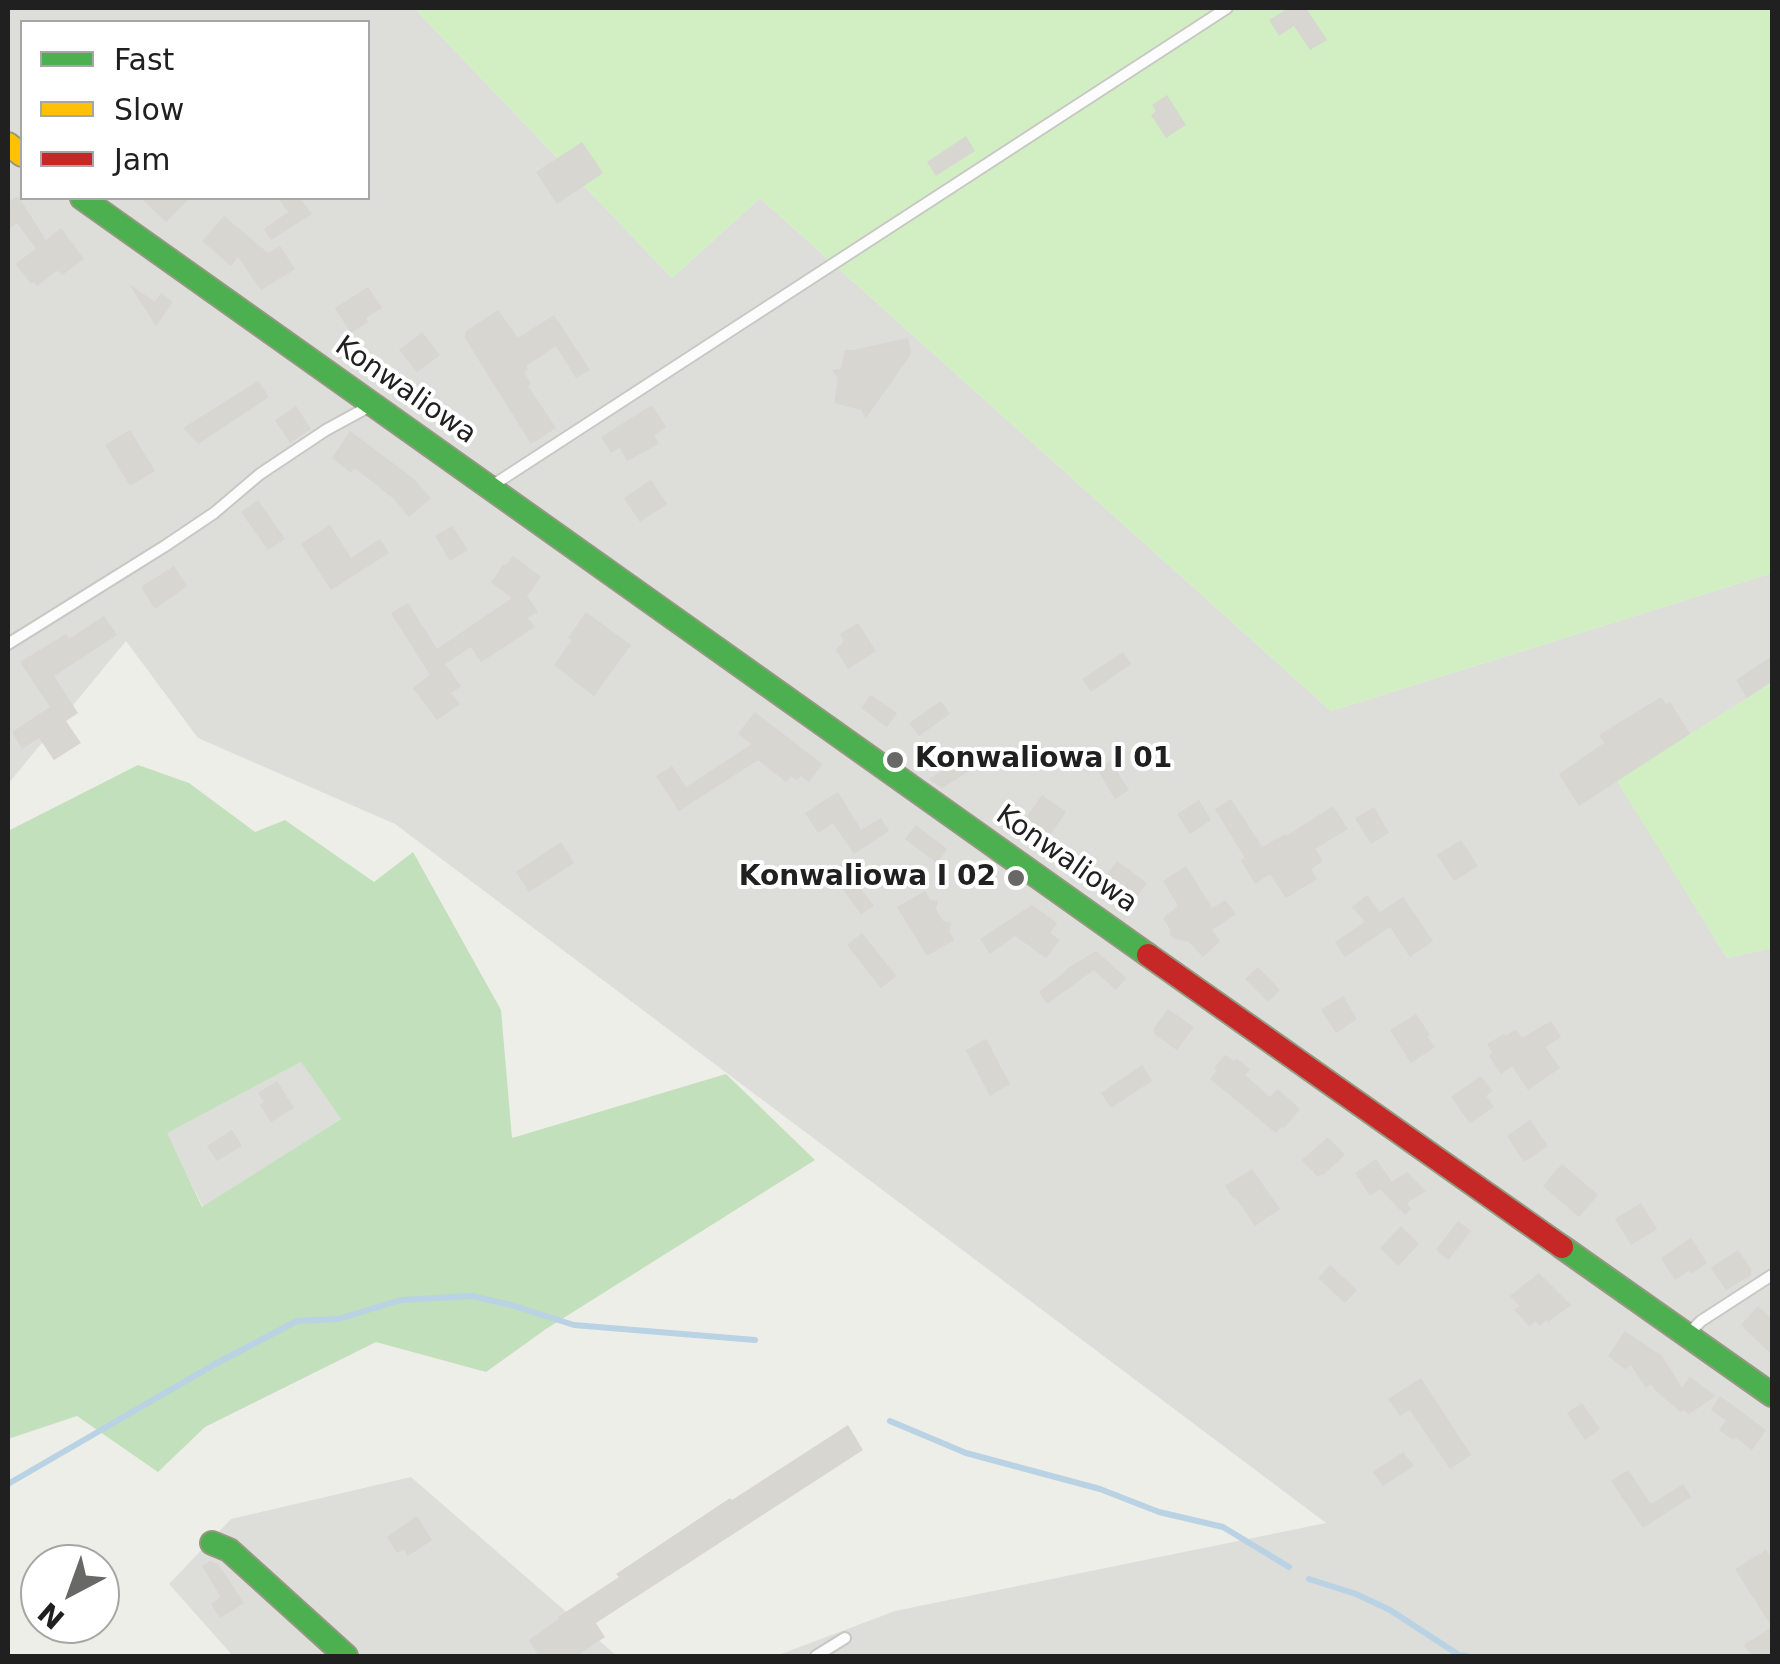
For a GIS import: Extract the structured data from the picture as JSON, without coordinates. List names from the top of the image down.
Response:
{
  "streets": {
    "street": ["Konwaliowa"]
  },
  "places": ["Konwaliowa I 01", "Konwaliowa I 02"],
  "legend": ["Fast", "Slow", "Jam"],
  "north": "bottom left"
}
